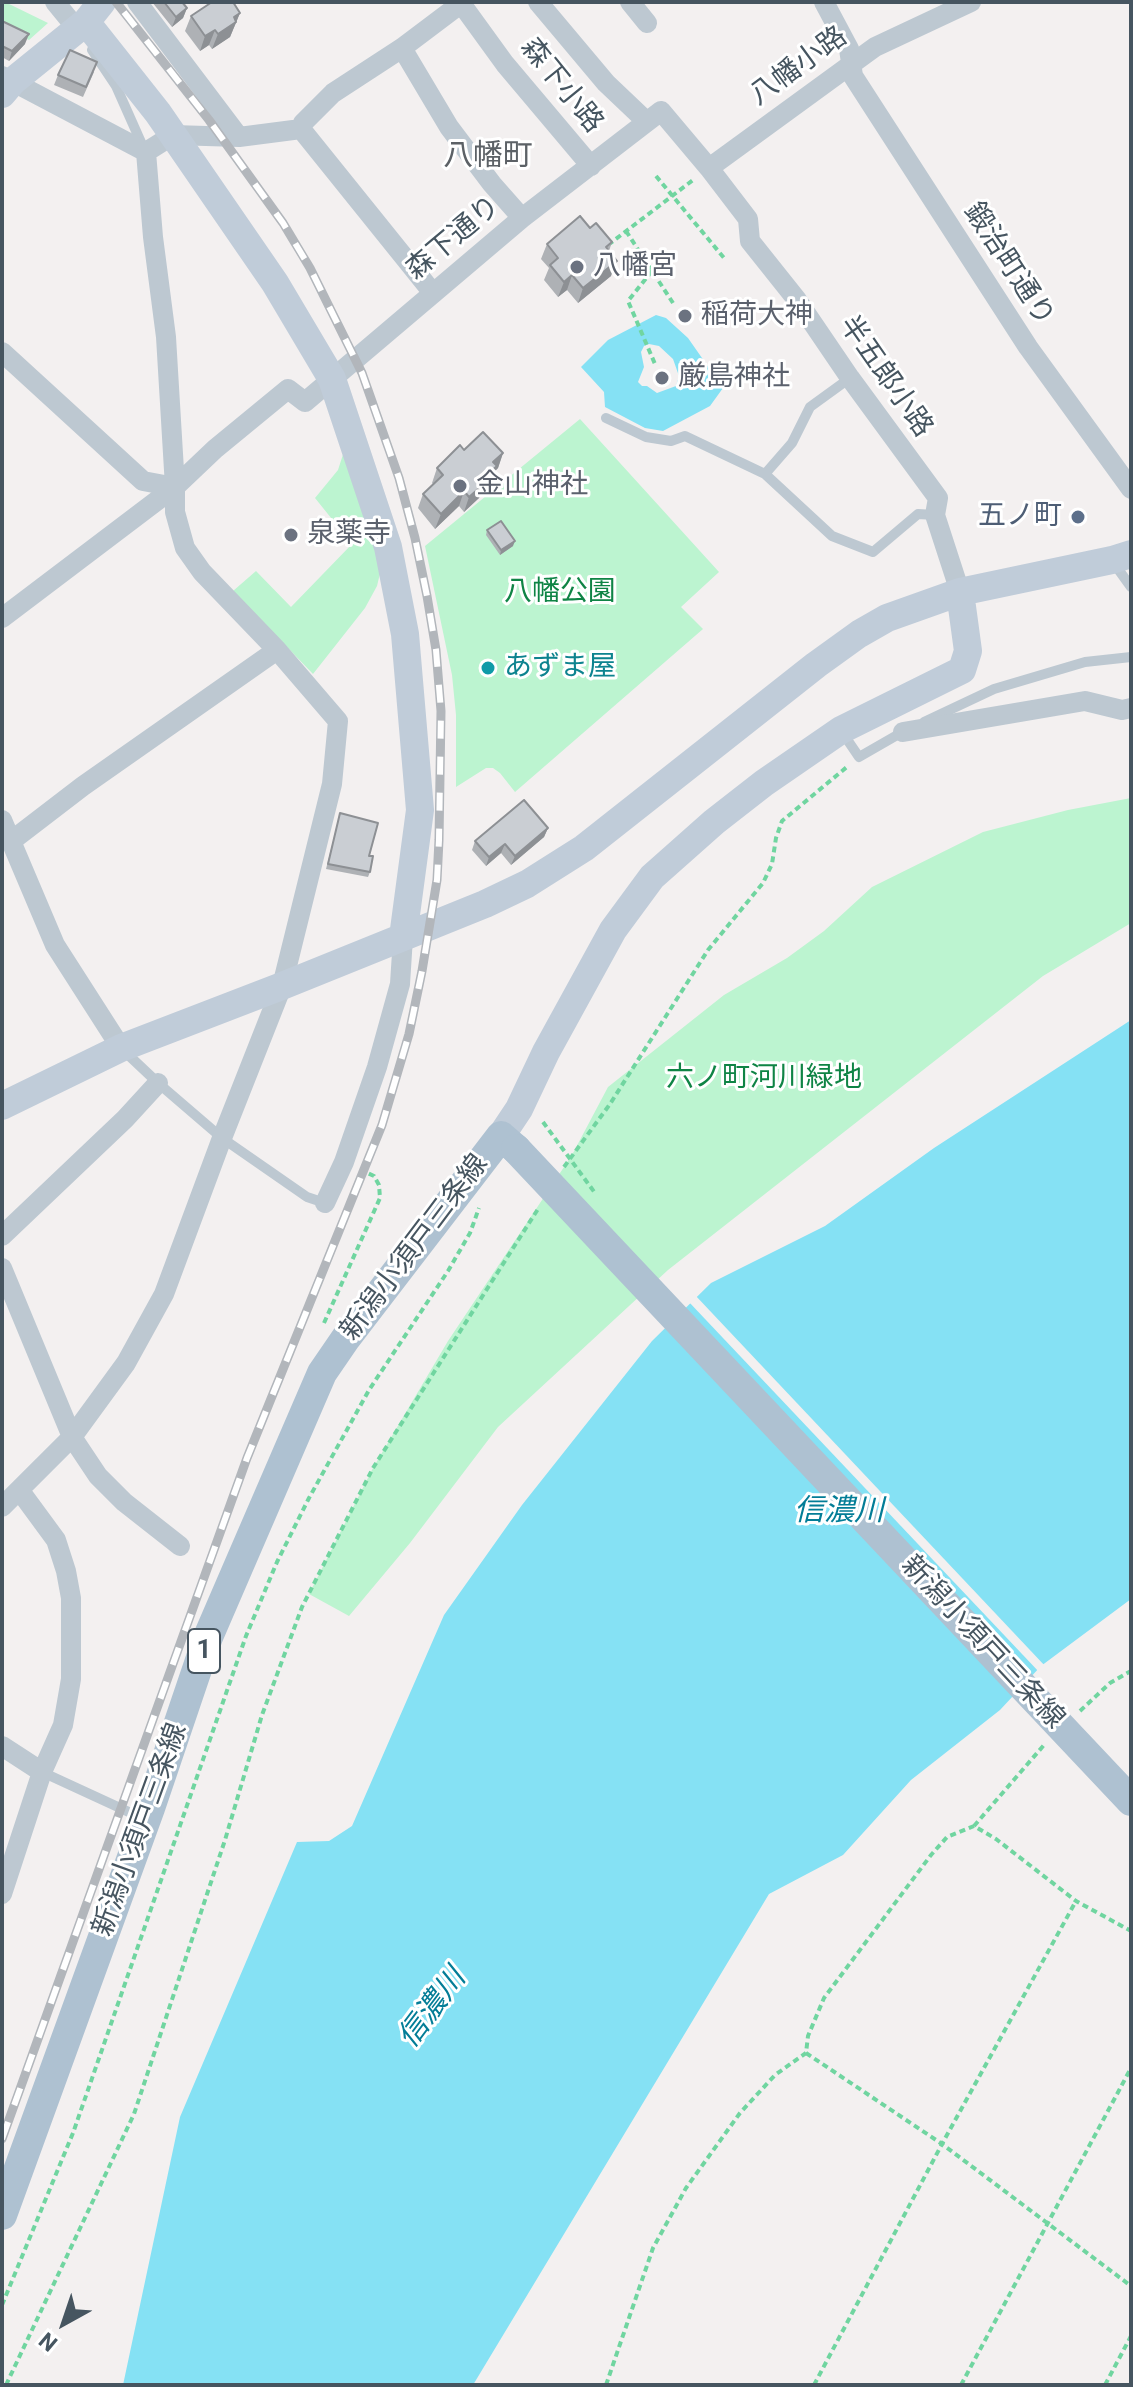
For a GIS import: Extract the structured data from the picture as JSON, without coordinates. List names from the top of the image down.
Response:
{
  "streets": {
    "main road": ["新潟小須戸三条線", "1"],
    "street": [
      "八幡小路",
      "森下小路",
      "森下通り",
      "鍛治町通り",
      "半五郎小路"
    ]
  },
  "crossings": [
    ["八幡小路", "鍛治町通り"],
    ["八幡小路", "半五郎小路"],
    ["森下小路", "森下通り"]
  ],
  "districts": ["八幡町"],
  "water": ["信濃川"],
  "parks": ["八幡公園", "六ノ町河川緑地"],
  "places": [
    "八幡宮",
    "稲荷大神",
    "厳島神社",
    "金山神社",
    "五ノ町",
    "泉薬寺",
    "あずま屋"
  ],
  "north": "bottom left"
}
